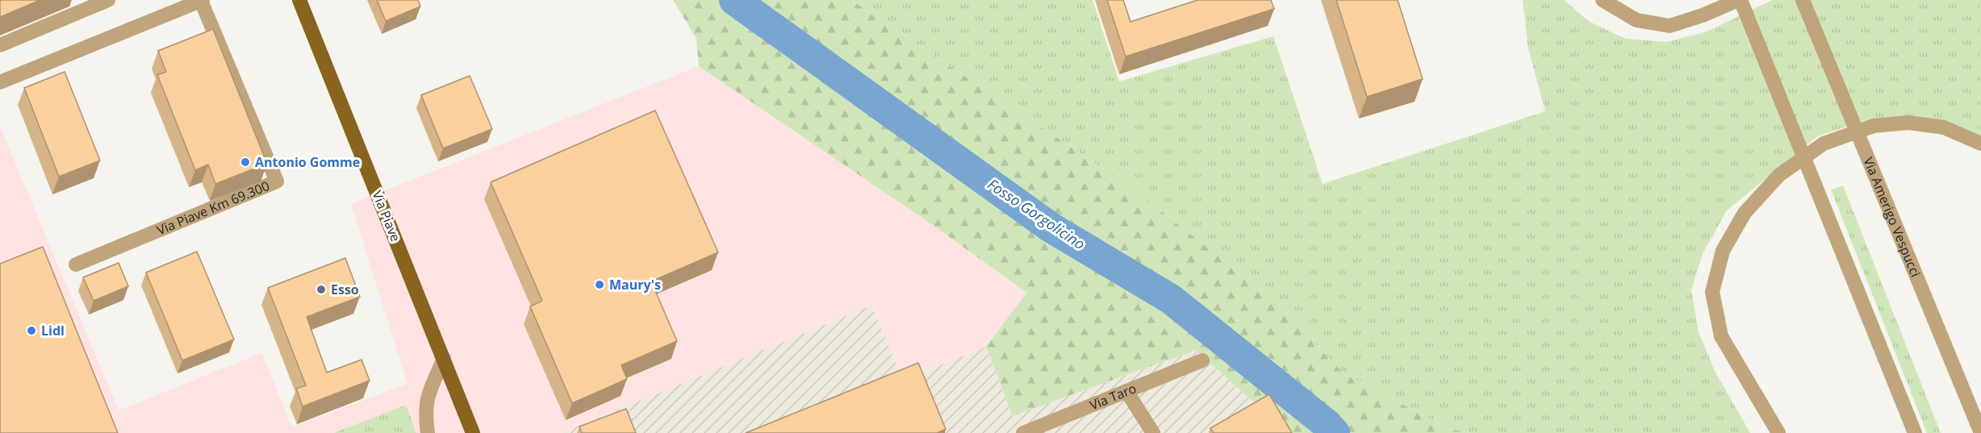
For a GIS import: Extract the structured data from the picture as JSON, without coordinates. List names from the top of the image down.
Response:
{
  "streets": {
    "main road": ["Via Piave"],
    "street": ["Via Piave Km 69.300", "Via Amerigo Vespucci", "Via Taro"]
  },
  "water": ["Fosso Gorgolicino"],
  "places": [
    "Antonio Gomme",
    "Maury's",
    "Esso",
    "Lidl"
  ]
}
